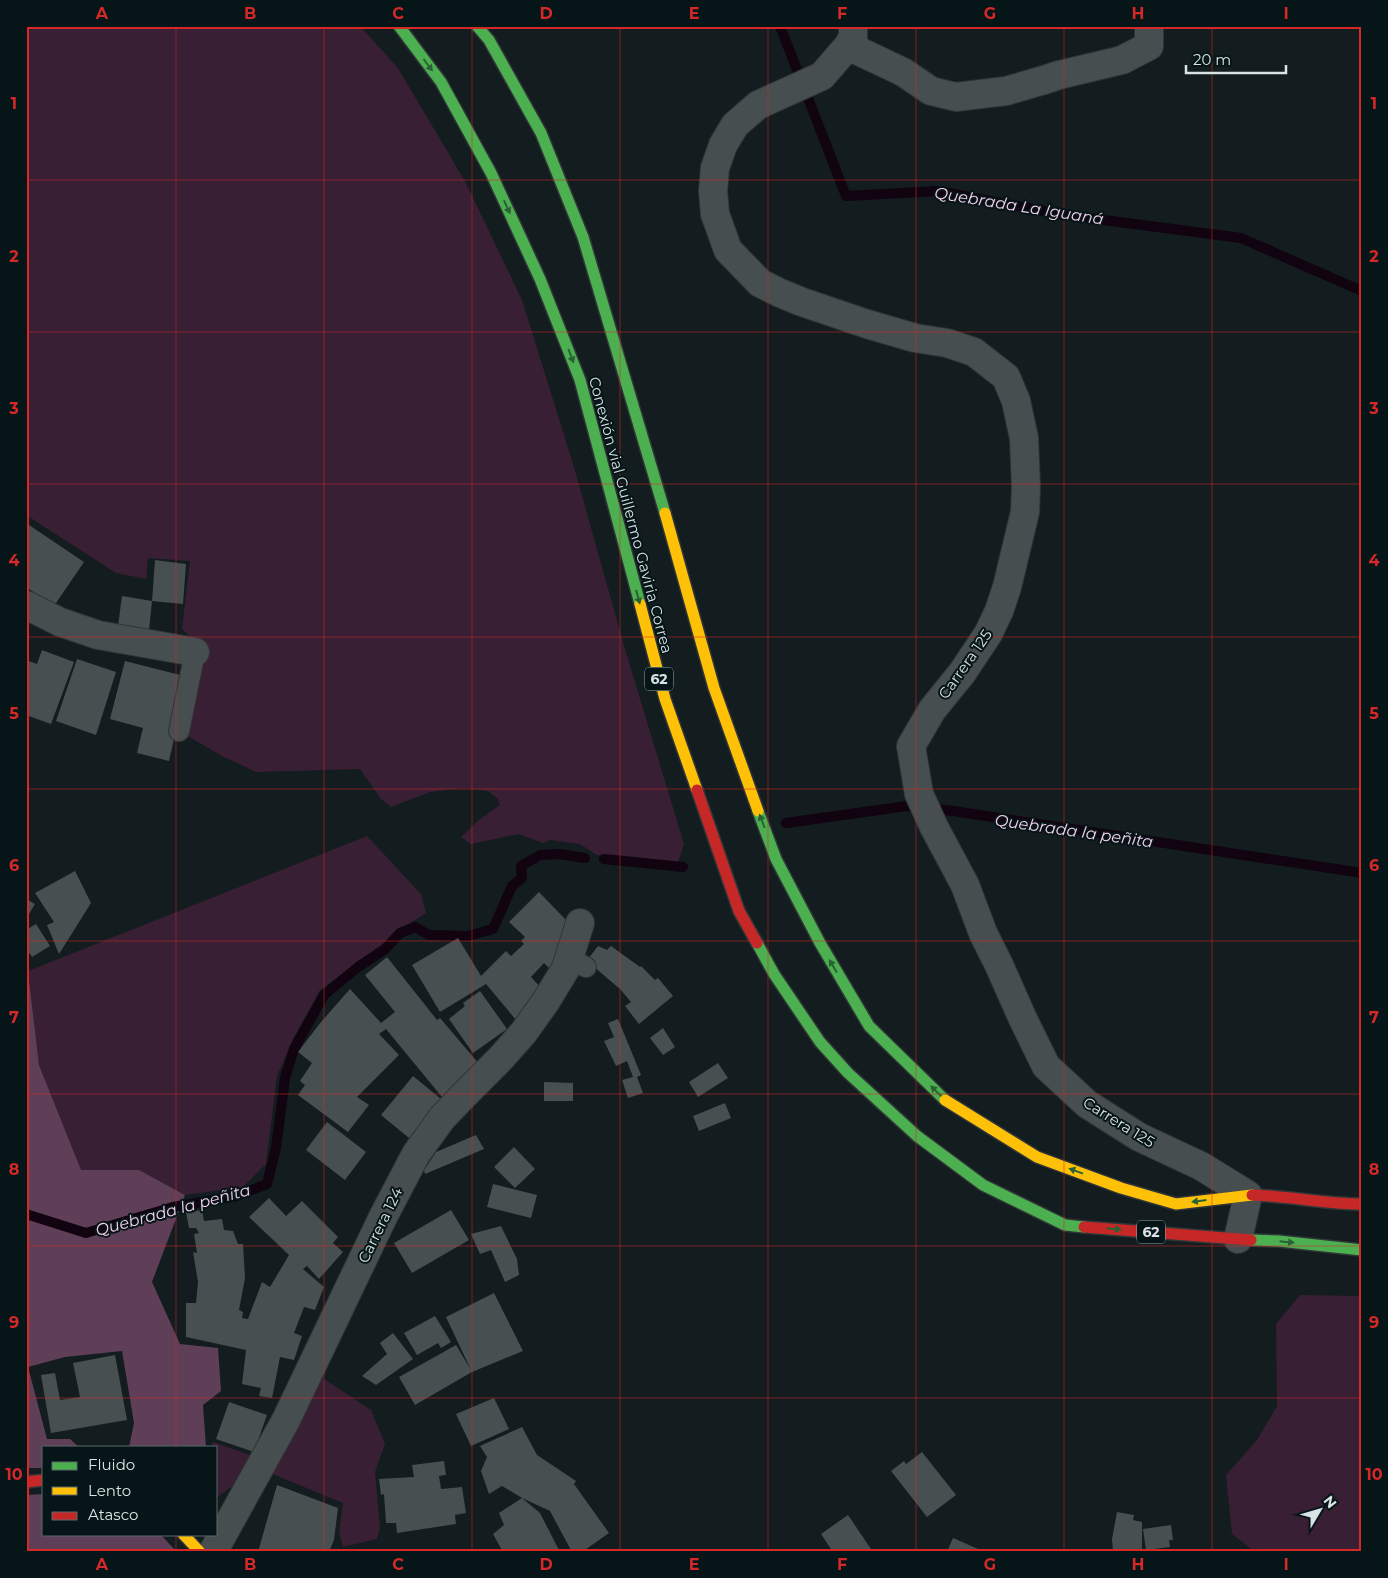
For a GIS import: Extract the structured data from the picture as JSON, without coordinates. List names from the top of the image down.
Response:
{
  "streets": {
    "main road": ["Conexión vial Guillermo Gaviria Correa", "62"],
    "street": ["Carrera 125", "Carrera 124"]
  },
  "crossings": [
    ["Conexión vial Guillermo Gaviria Correa", "Carrera 125"]
  ],
  "water": ["Quebrada La Iguaná", "Quebrada la peñita"],
  "legend": ["Fluido", "Lento", "Atasco"],
  "scale_bar": "20 m",
  "north": "top right",
  "grid": {
    "columns": [
      "A",
      "B",
      "C",
      "D",
      "E",
      "F",
      "G",
      "H",
      "I"
    ],
    "rows": [
      "1",
      "2",
      "3",
      "4",
      "5",
      "6",
      "7",
      "8",
      "9",
      "10"
    ]
  }
}
